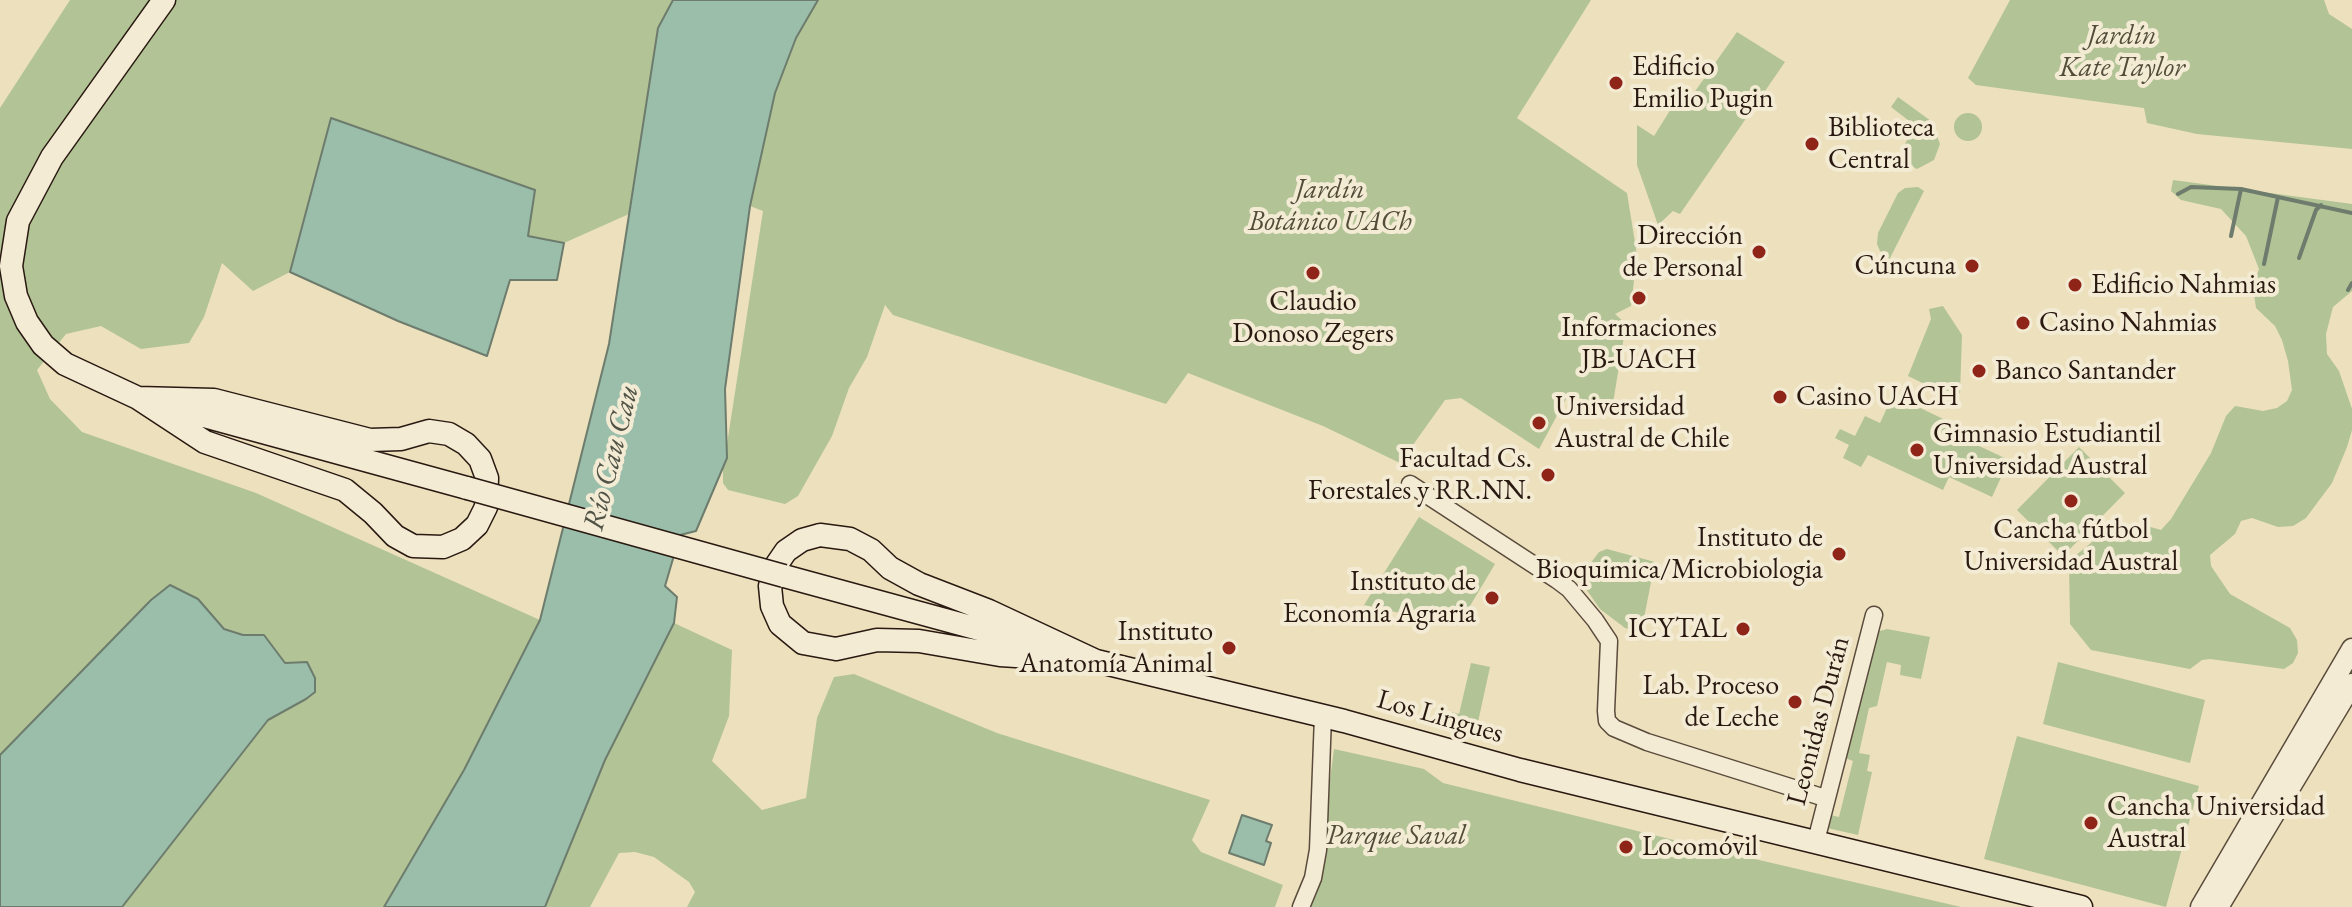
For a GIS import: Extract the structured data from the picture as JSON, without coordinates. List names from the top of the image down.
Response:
{
  "streets": {
    "main road": ["Los Lingues"],
    "street": ["Leonidas Durán"]
  },
  "crossings": [
    ["Los Lingues", "Leonidas Durán"]
  ],
  "water": ["Río Cau Cau"],
  "parks": ["Jardín Kate Taylor", "Jardín Botánico UACh", "Parque Saval"],
  "places": [
    "Edificio Emilio Pugin",
    "Biblioteca Central",
    "Dirección de Personal",
    "Cúncuna",
    "Claudio Donoso Zegers",
    "Edificio Nahmias",
    "Informaciones JB-UACH",
    "Casino Nahmias",
    "Banco Santander",
    "Casino UACH",
    "Universidad Austral de Chile",
    "Gimnasio Estudiantil Universidad Austral",
    "Facultad Cs. Forestales y RR.NN.",
    "Cancha fútbol Universidad Austral",
    "Instituto de Bioquimica/Microbiologia",
    "Instituto de Economía Agraria",
    "ICYTAL",
    "Instituto Anatomía Animal",
    "Lab. Proceso de Leche",
    "Cancha Universidad Austral",
    "Locomóvil"
  ]
}
